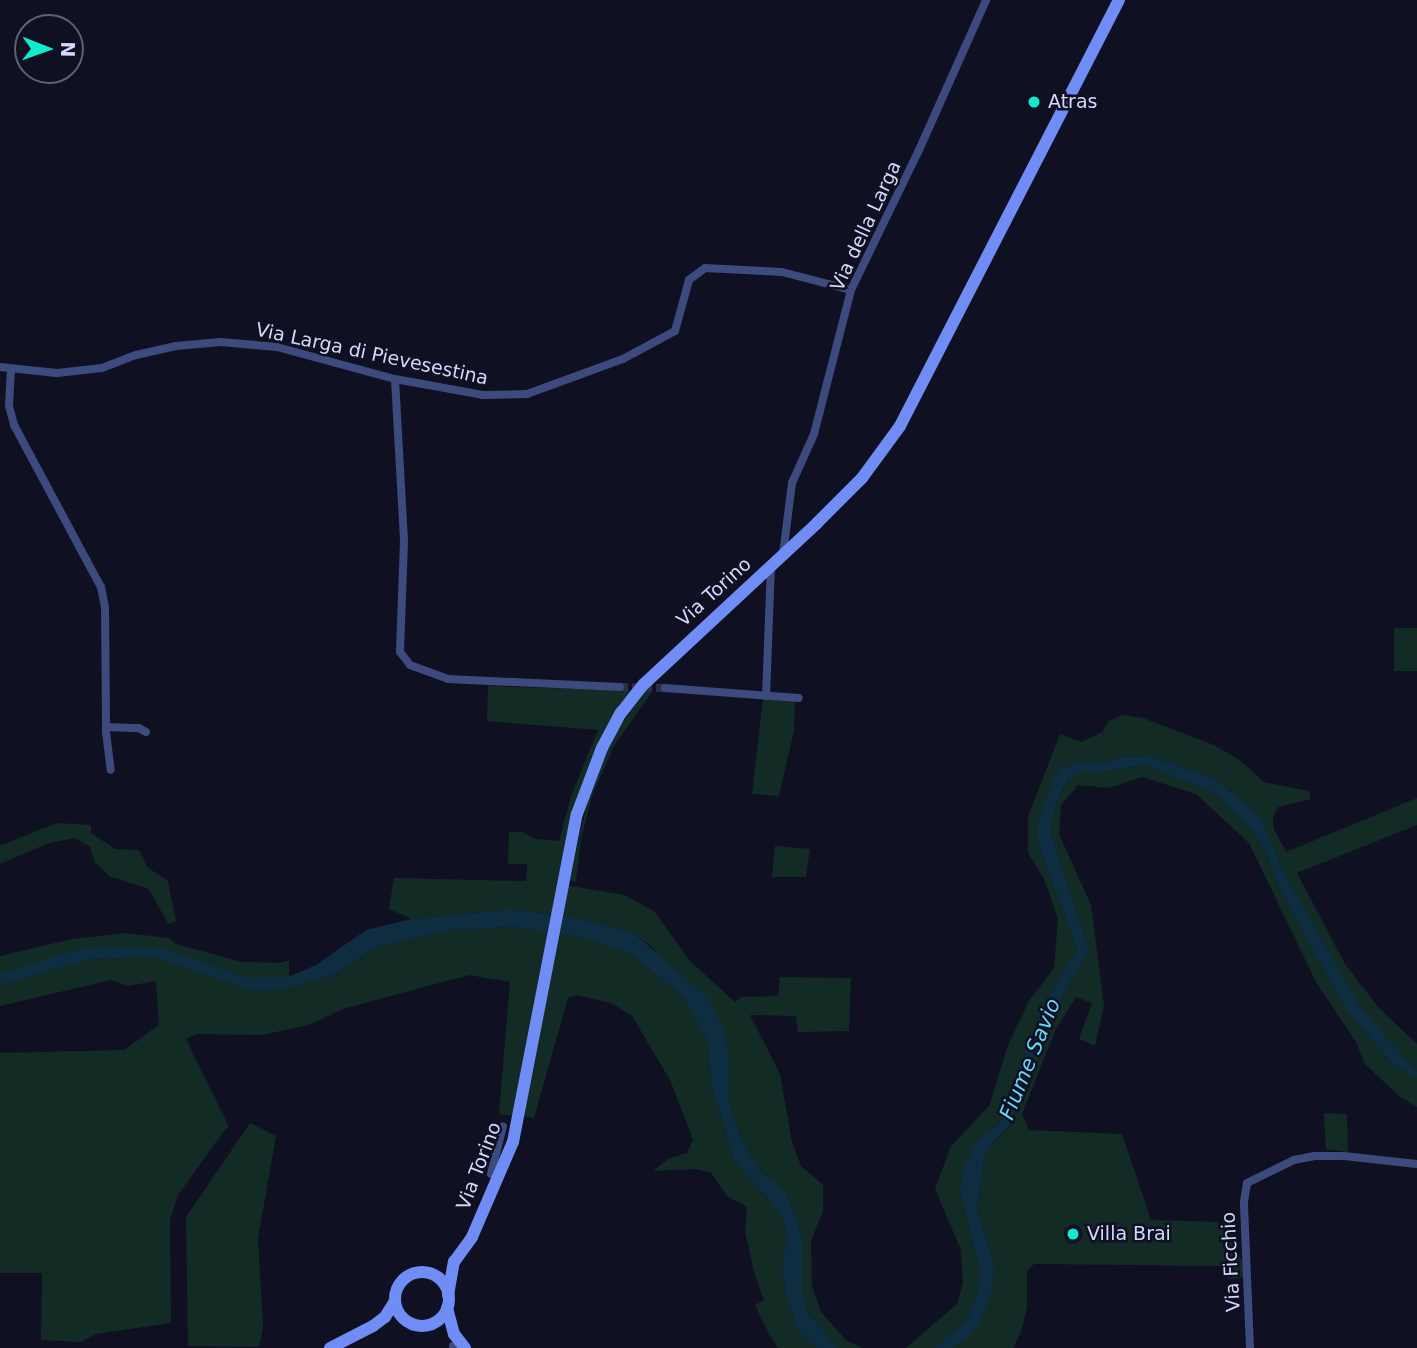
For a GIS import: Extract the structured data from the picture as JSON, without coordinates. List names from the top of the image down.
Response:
{
  "streets": {
    "main road": ["Via Torino"],
    "street": ["Via della Larga", "Via Larga di Pievesestina", "Via Ficchio"]
  },
  "crossings": [
    ["Via della Larga", "Via Larga di Pievesestina"],
    ["Via della Larga", "Via Torino"]
  ],
  "water": ["Fiume Savio"],
  "places": ["Atras", "Villa Brai"],
  "north": "right"
}
